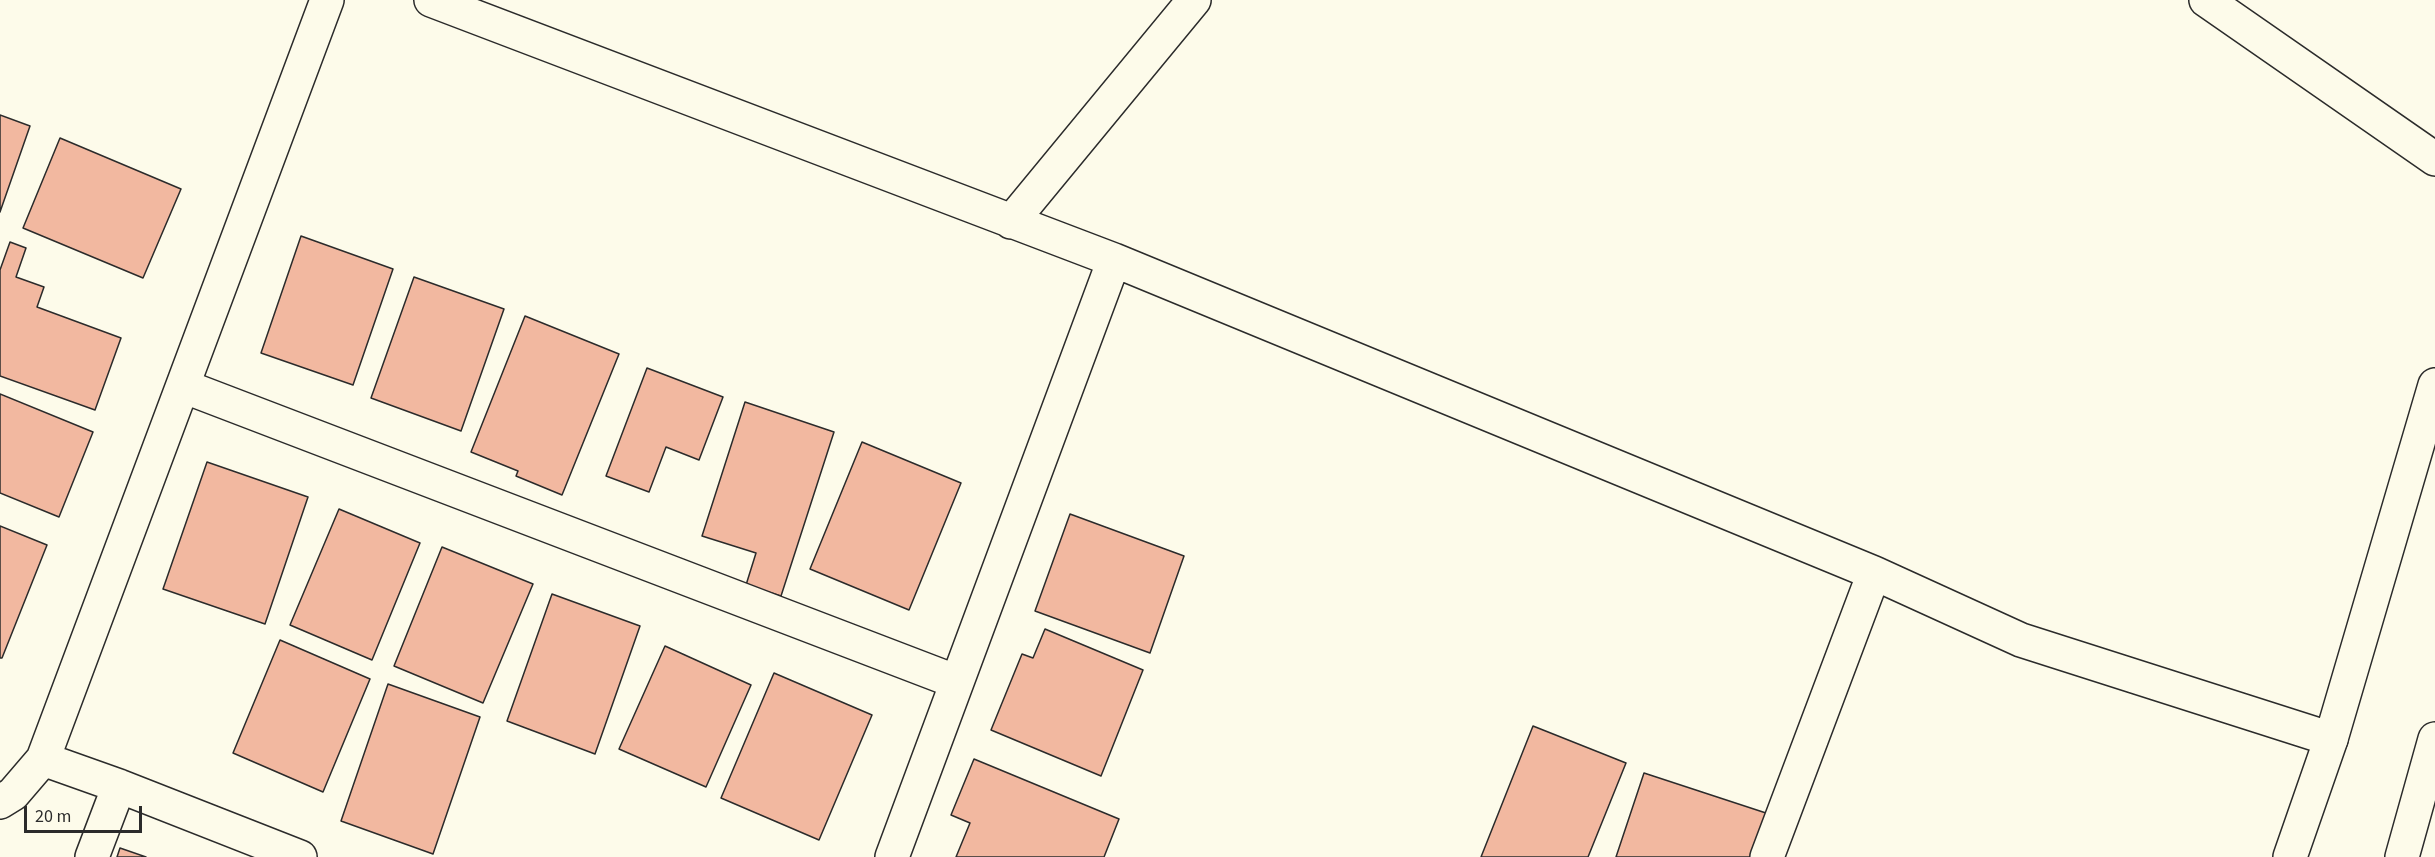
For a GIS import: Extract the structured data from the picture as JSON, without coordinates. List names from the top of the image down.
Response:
{
  "scale_bar": "20 m"
}
